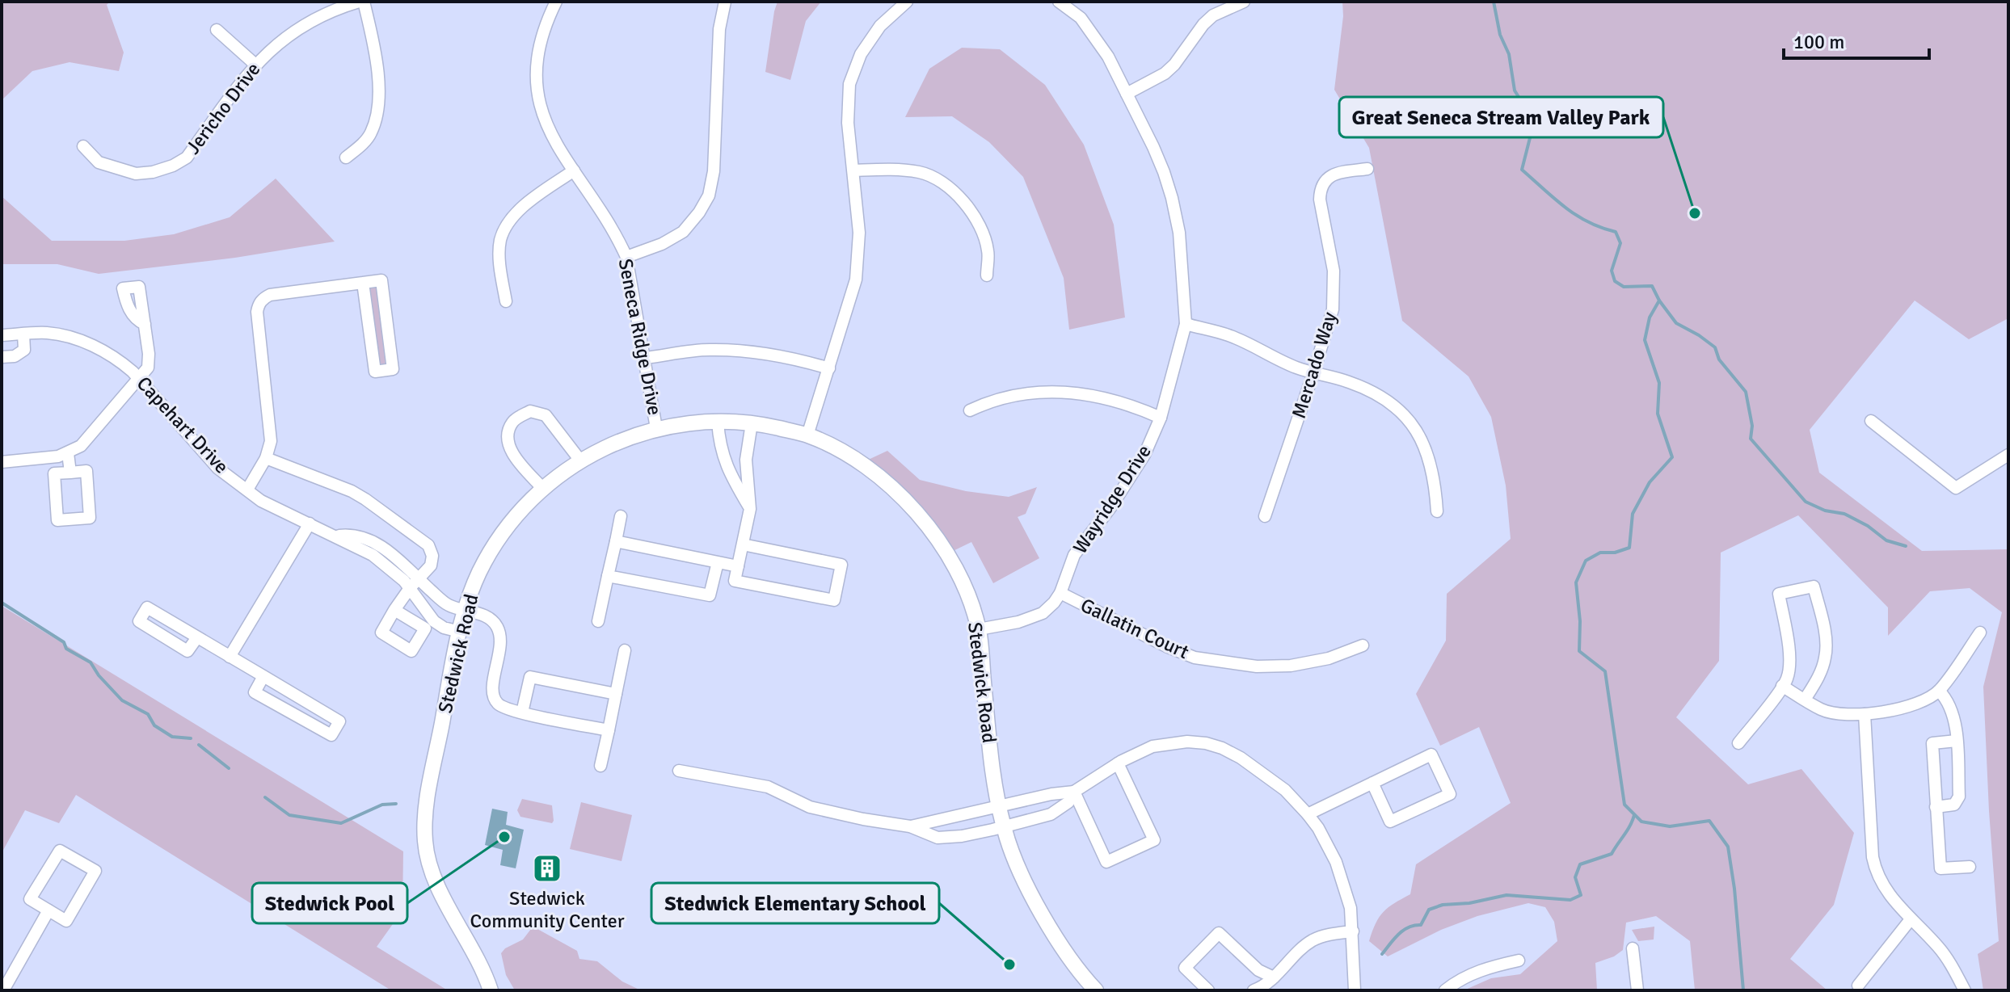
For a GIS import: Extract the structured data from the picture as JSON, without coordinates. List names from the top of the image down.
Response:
{
  "streets": {
    "street": [
      "Jericho Drive",
      "Seneca Ridge Drive",
      "Mercado Way",
      "Capehart Drive",
      "Wayridge Drive",
      "Gallatin Court",
      "Stedwick Road"
    ]
  },
  "crossings": [
    ["Seneca Ridge Drive", "Stedwick Road"],
    ["Capehart Drive", "Stedwick Road"],
    ["Wayridge Drive", "Gallatin Court"],
    ["Wayridge Drive", "Stedwick Road"]
  ],
  "places": {
    "other": ["Great Seneca Stream Valley Park", "Stedwick Pool", "Stedwick Elementary School"],
    "building": ["Stedwick Community Center"]
  },
  "scale_bar": "100 m"
}
